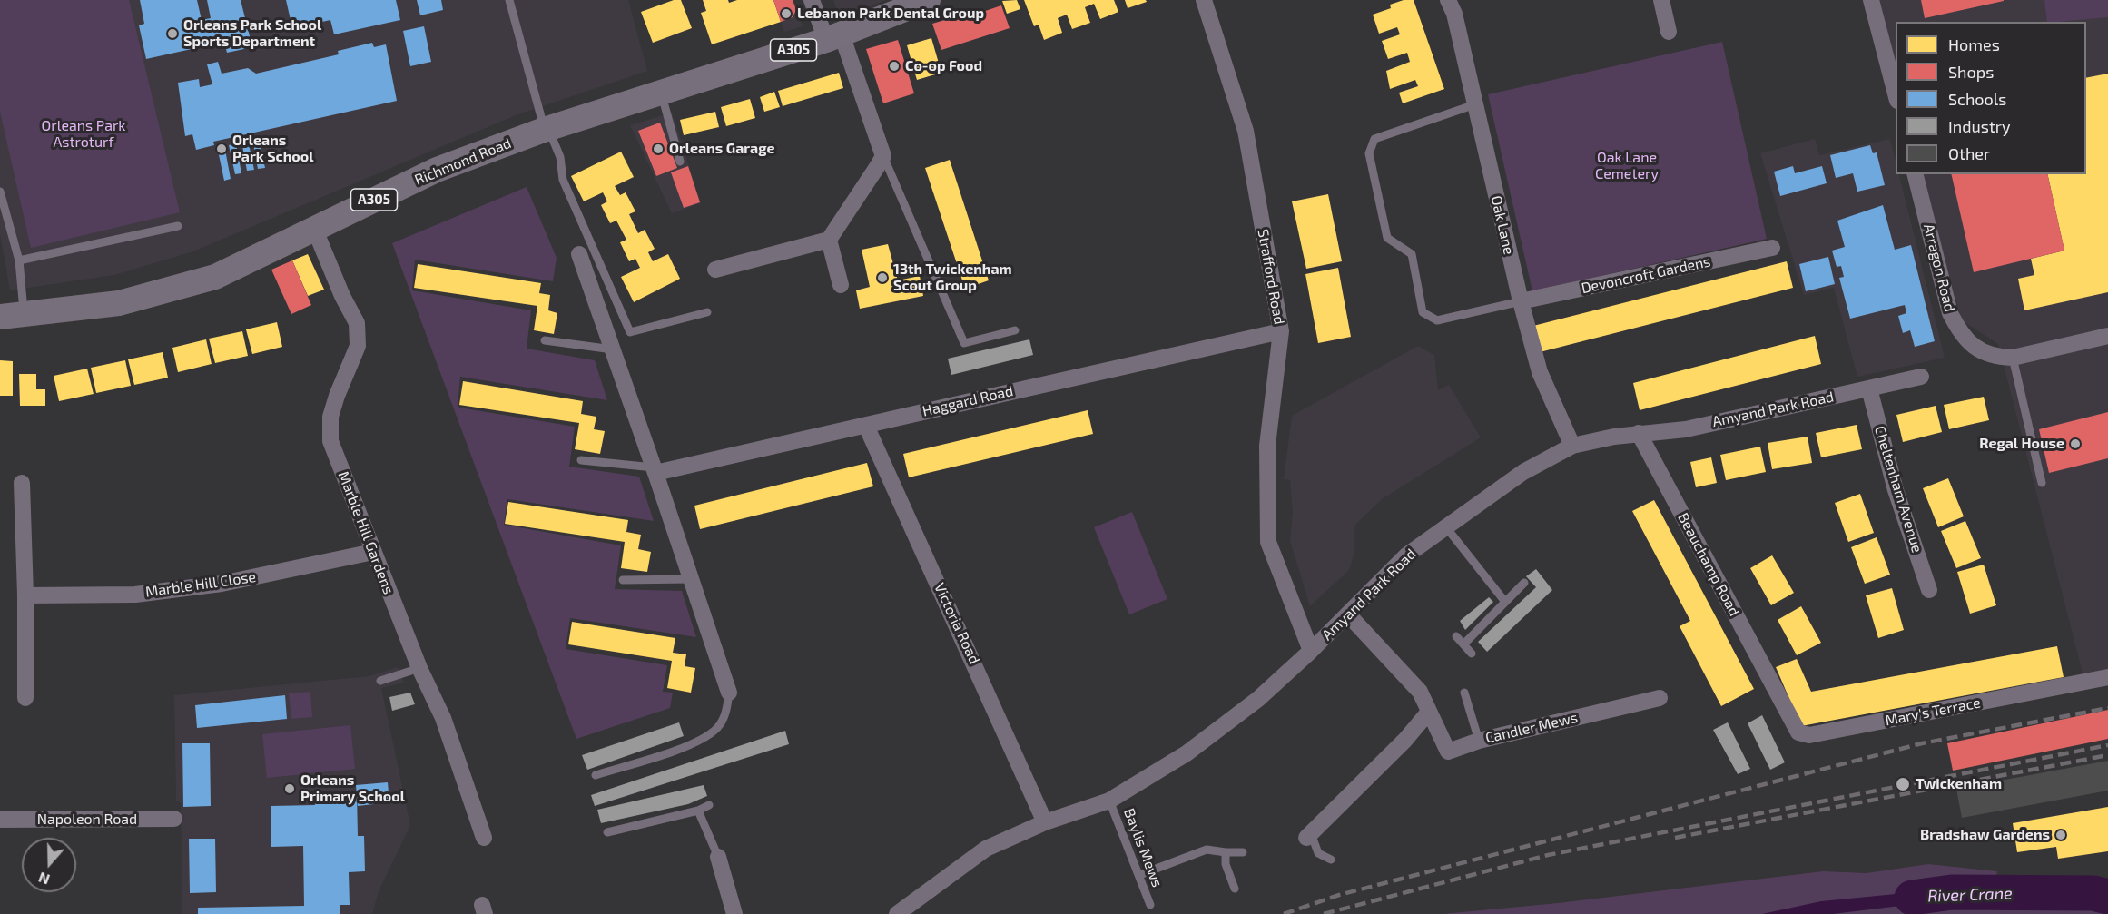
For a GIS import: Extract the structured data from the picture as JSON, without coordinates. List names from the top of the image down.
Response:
{
  "streets": {
    "main road": ["A305", "Richmond Road"],
    "street": [
      "Oak Lane",
      "Arragon Road",
      "Devoncroft Gardens",
      "Strafford Road",
      "Haggard Road",
      "Amyand Park Road",
      "Cheltenham Avenue",
      "Marble Hill Gardens",
      "Beauchamp Road",
      "Marble Hill Close",
      "Victoria Road",
      "Mary's Terrace",
      "Candler Mews",
      "Napoleon Road"
    ],
    "lane": ["Baylis Mews"]
  },
  "crossings": [
    ["Richmond Road", "Marble Hill Gardens"],
    ["Oak Lane", "Devoncroft Gardens"],
    ["Oak Lane", "Amyand Park Road"],
    ["Strafford Road", "Haggard Road"],
    ["Strafford Road", "Amyand Park Road"],
    ["Haggard Road", "Victoria Road"],
    ["Amyand Park Road", "Cheltenham Avenue"],
    ["Amyand Park Road", "Beauchamp Road"],
    ["Amyand Park Road", "Victoria Road"],
    ["Amyand Park Road", "Candler Mews"],
    ["Amyand Park Road", "Baylis Mews"],
    ["Marble Hill Gardens", "Marble Hill Close"],
    ["Beauchamp Road", "Mary's Terrace"]
  ],
  "water": ["River Crane"],
  "parks": ["Orleans Park Astroturf", "Oak Lane Cemetery"],
  "places": [
    "Lebanon Park Dental Group",
    "Orleans Park School Sports Department",
    "Co-op Food",
    "Orleans Park School",
    "Orleans Garage",
    "13th Twickenham Scout Group",
    "Regal House",
    "Twickenham",
    "Orleans Primary School",
    "Bradshaw Gardens"
  ],
  "legend": [
    "Homes",
    "Shops",
    "Schools",
    "Industry",
    "Other"
  ],
  "north": "bottom"
}
